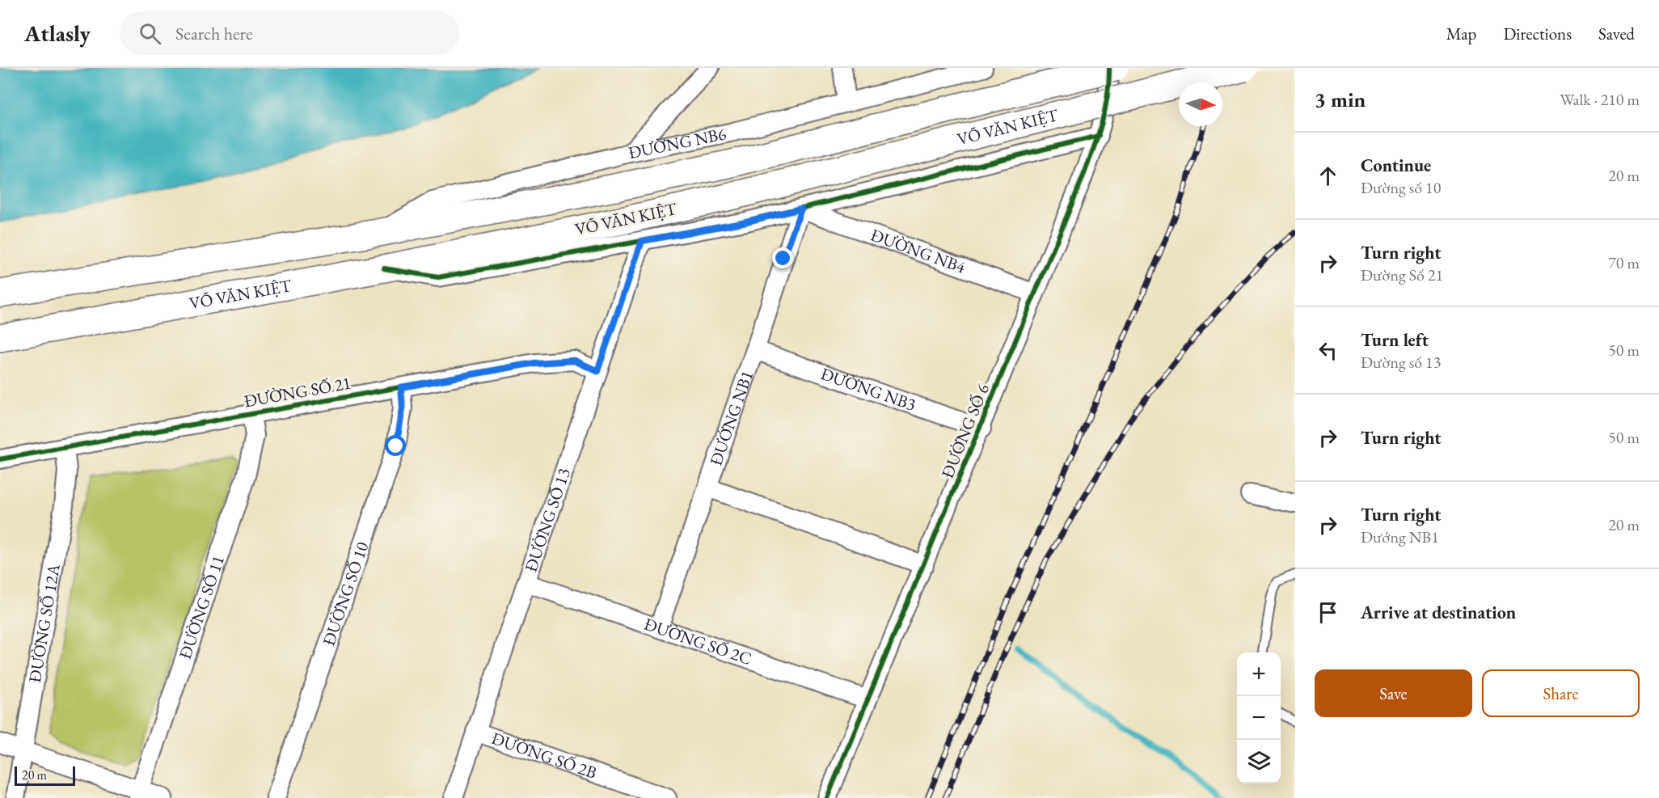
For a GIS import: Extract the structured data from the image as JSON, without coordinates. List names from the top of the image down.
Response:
{
  "streets": {
    "main road": ["VÕ VĂN KIỆT"],
    "street": [
      "ĐƯỜNG NB6",
      "ĐƯỜNG NB4",
      "ĐƯỜNG NB3",
      "ĐƯỜNG SỐ 21",
      "ĐƯỚNG NB1",
      "ĐƯỜNG SỐ 6",
      "ĐƯỜNG SỐ 13",
      "ĐƯỜNG SỐ 10",
      "ĐƯỜNG SỐ 11",
      "ĐƯỜNG SỐ 12A",
      "ĐƯỜNG SỐ 2C",
      "ĐƯỜNG SỐ 2B"
    ]
  },
  "crossings": [
    ["VÕ VĂN KIỆT", "ĐƯỜNG NB6"],
    ["ĐƯỜNG NB4", "ĐƯỚNG NB1"],
    ["ĐƯỜNG NB4", "ĐƯỜNG SỐ 6"],
    ["ĐƯỜNG NB3", "ĐƯỚNG NB1"],
    ["ĐƯỜNG NB3", "ĐƯỜNG SỐ 6"],
    ["ĐƯỜNG SỐ 21", "ĐƯỜNG SỐ 13"],
    ["ĐƯỜNG SỐ 21", "ĐƯỜNG SỐ 10"],
    ["ĐƯỜNG SỐ 21", "ĐƯỜNG SỐ 11"],
    ["ĐƯỜNG SỐ 21", "ĐƯỜNG SỐ 12A"],
    ["ĐƯỚNG NB1", "ĐƯỜNG SỐ 2C"],
    ["ĐƯỜNG SỐ 6", "ĐƯỜNG SỐ 2C"],
    ["ĐƯỜNG SỐ 13", "ĐƯỜNG SỐ 2C"],
    ["ĐƯỜNG SỐ 13", "ĐƯỜNG SỐ 2B"]
  ],
  "scale_bar": "20 m",
  "north": "right",
  "page": {
    "header": "Atlasly",
    "search": "Search here",
    "nav": ["Map", "Directions", "Saved"],
    "heading": ["3 min", "Walk · 210 m"],
    "list": [
      ["Continue", "Đường số 10", "20 m"],
      ["Turn right", "Đường Số 21", "70 m"],
      ["Turn left", "Đường số 13", "50 m"],
      ["Turn right", "50 m"],
      ["Turn right", "Đướng NB1", "20 m"],
      "Arrive at destination"
    ],
    "map_buttons": ["+", "−"],
    "buttons": ["Save", "Share"],
    "scale": "20 m"
  }
}
